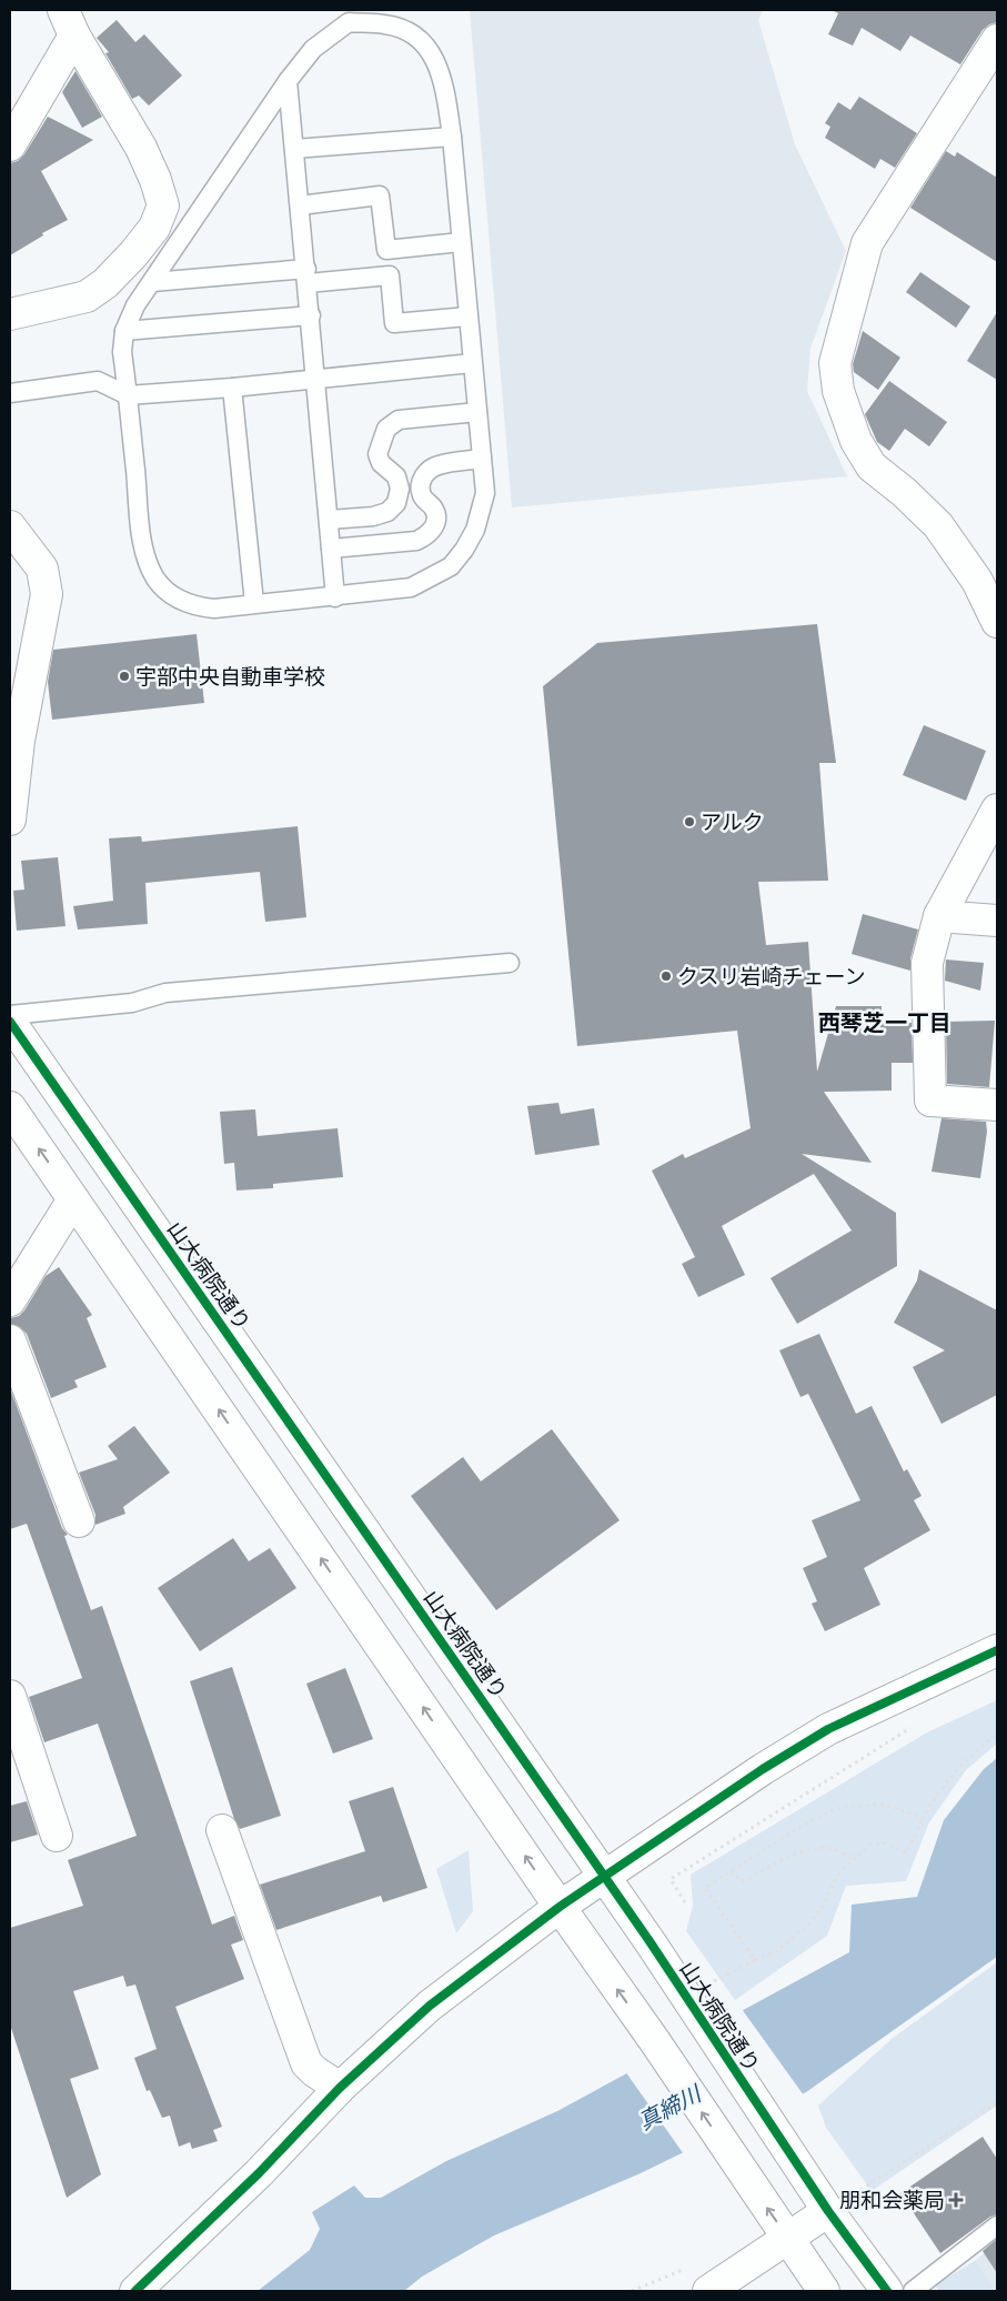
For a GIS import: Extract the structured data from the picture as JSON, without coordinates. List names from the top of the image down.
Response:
{
  "streets": {
    "street": ["山大病院通り"]
  },
  "districts": ["西琴芝一丁目"],
  "water": ["真締川"],
  "places": {
    "other": ["宇部中央自動車学校", "アルク", "クスリ岩崎チェーン"],
    "health": ["朋和会薬局"]
  }
}
